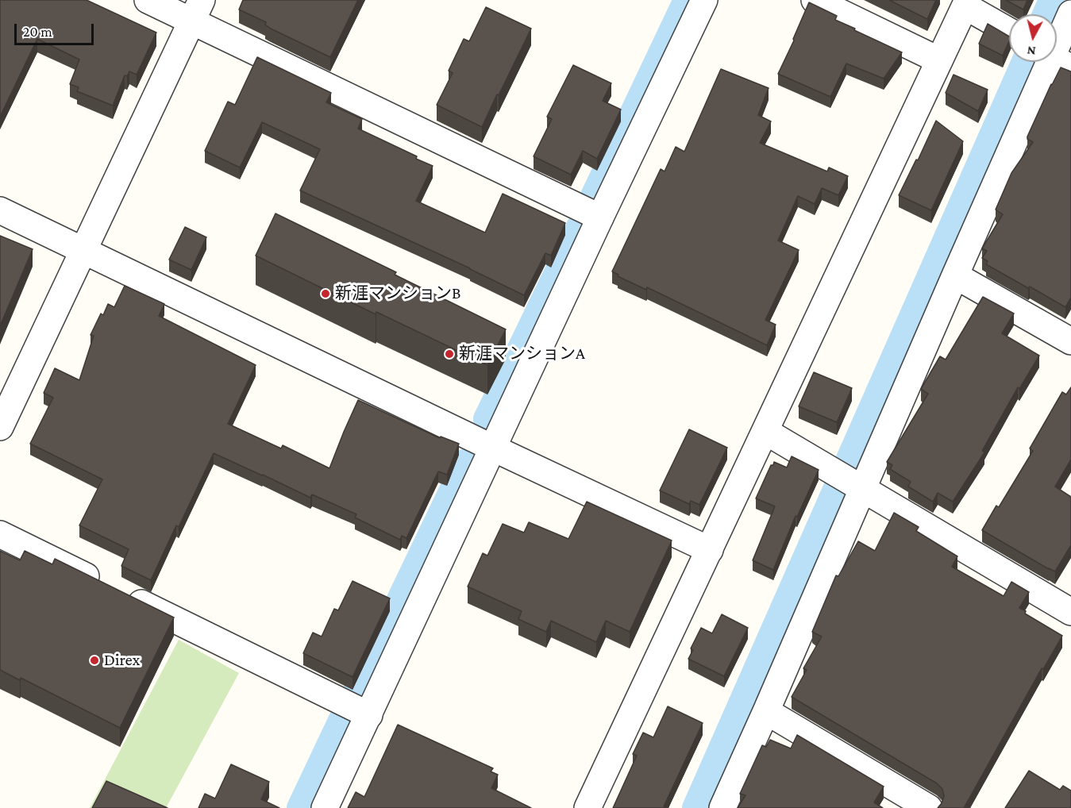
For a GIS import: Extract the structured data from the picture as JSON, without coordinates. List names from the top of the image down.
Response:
{
  "places": ["新涯マンションB", "新涯マンションA", "Direx"],
  "scale_bar": "20 m",
  "north": "bottom"
}
